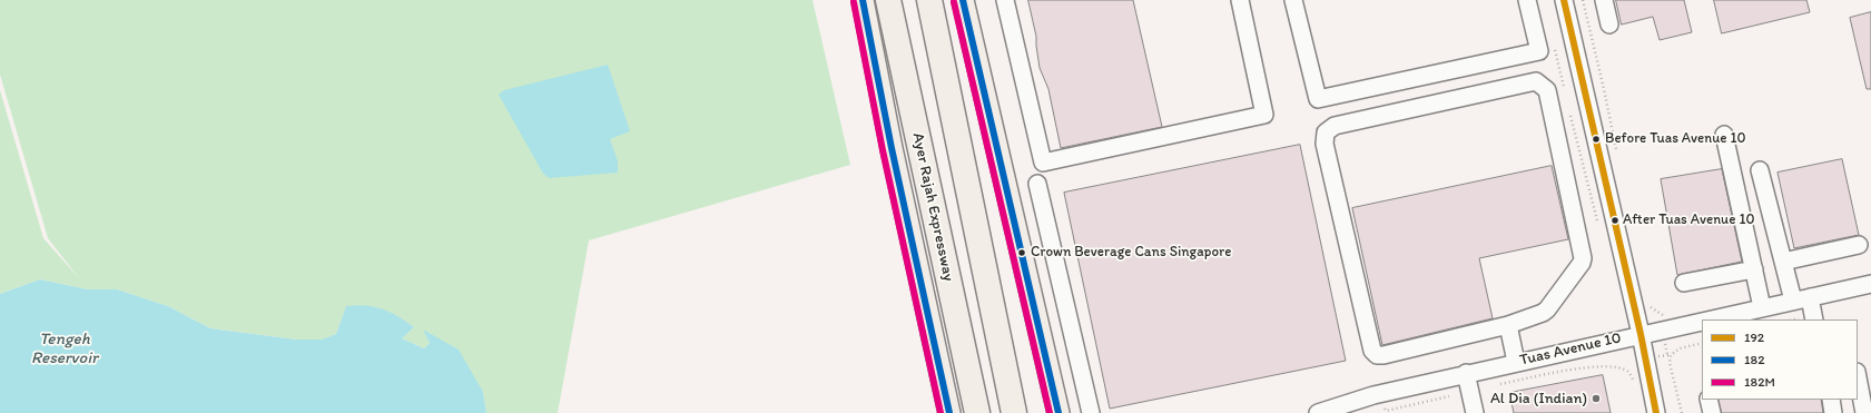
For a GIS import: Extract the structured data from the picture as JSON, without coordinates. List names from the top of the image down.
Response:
{
  "streets": {
    "highway": ["Ayer Rajah Expressway"],
    "street": ["Tuas Avenue 10"]
  },
  "water": ["Tengeh Reservoir"],
  "places": [
    "Before Tuas Avenue 10",
    "After Tuas Avenue 10",
    "Crown Beverage Cans Singapore",
    "Al Dia (Indian)"
  ],
  "lines": ["transit line 192", "transit line 182", "transit line 182M"],
  "legend": ["192", "182", "182M"]
}
